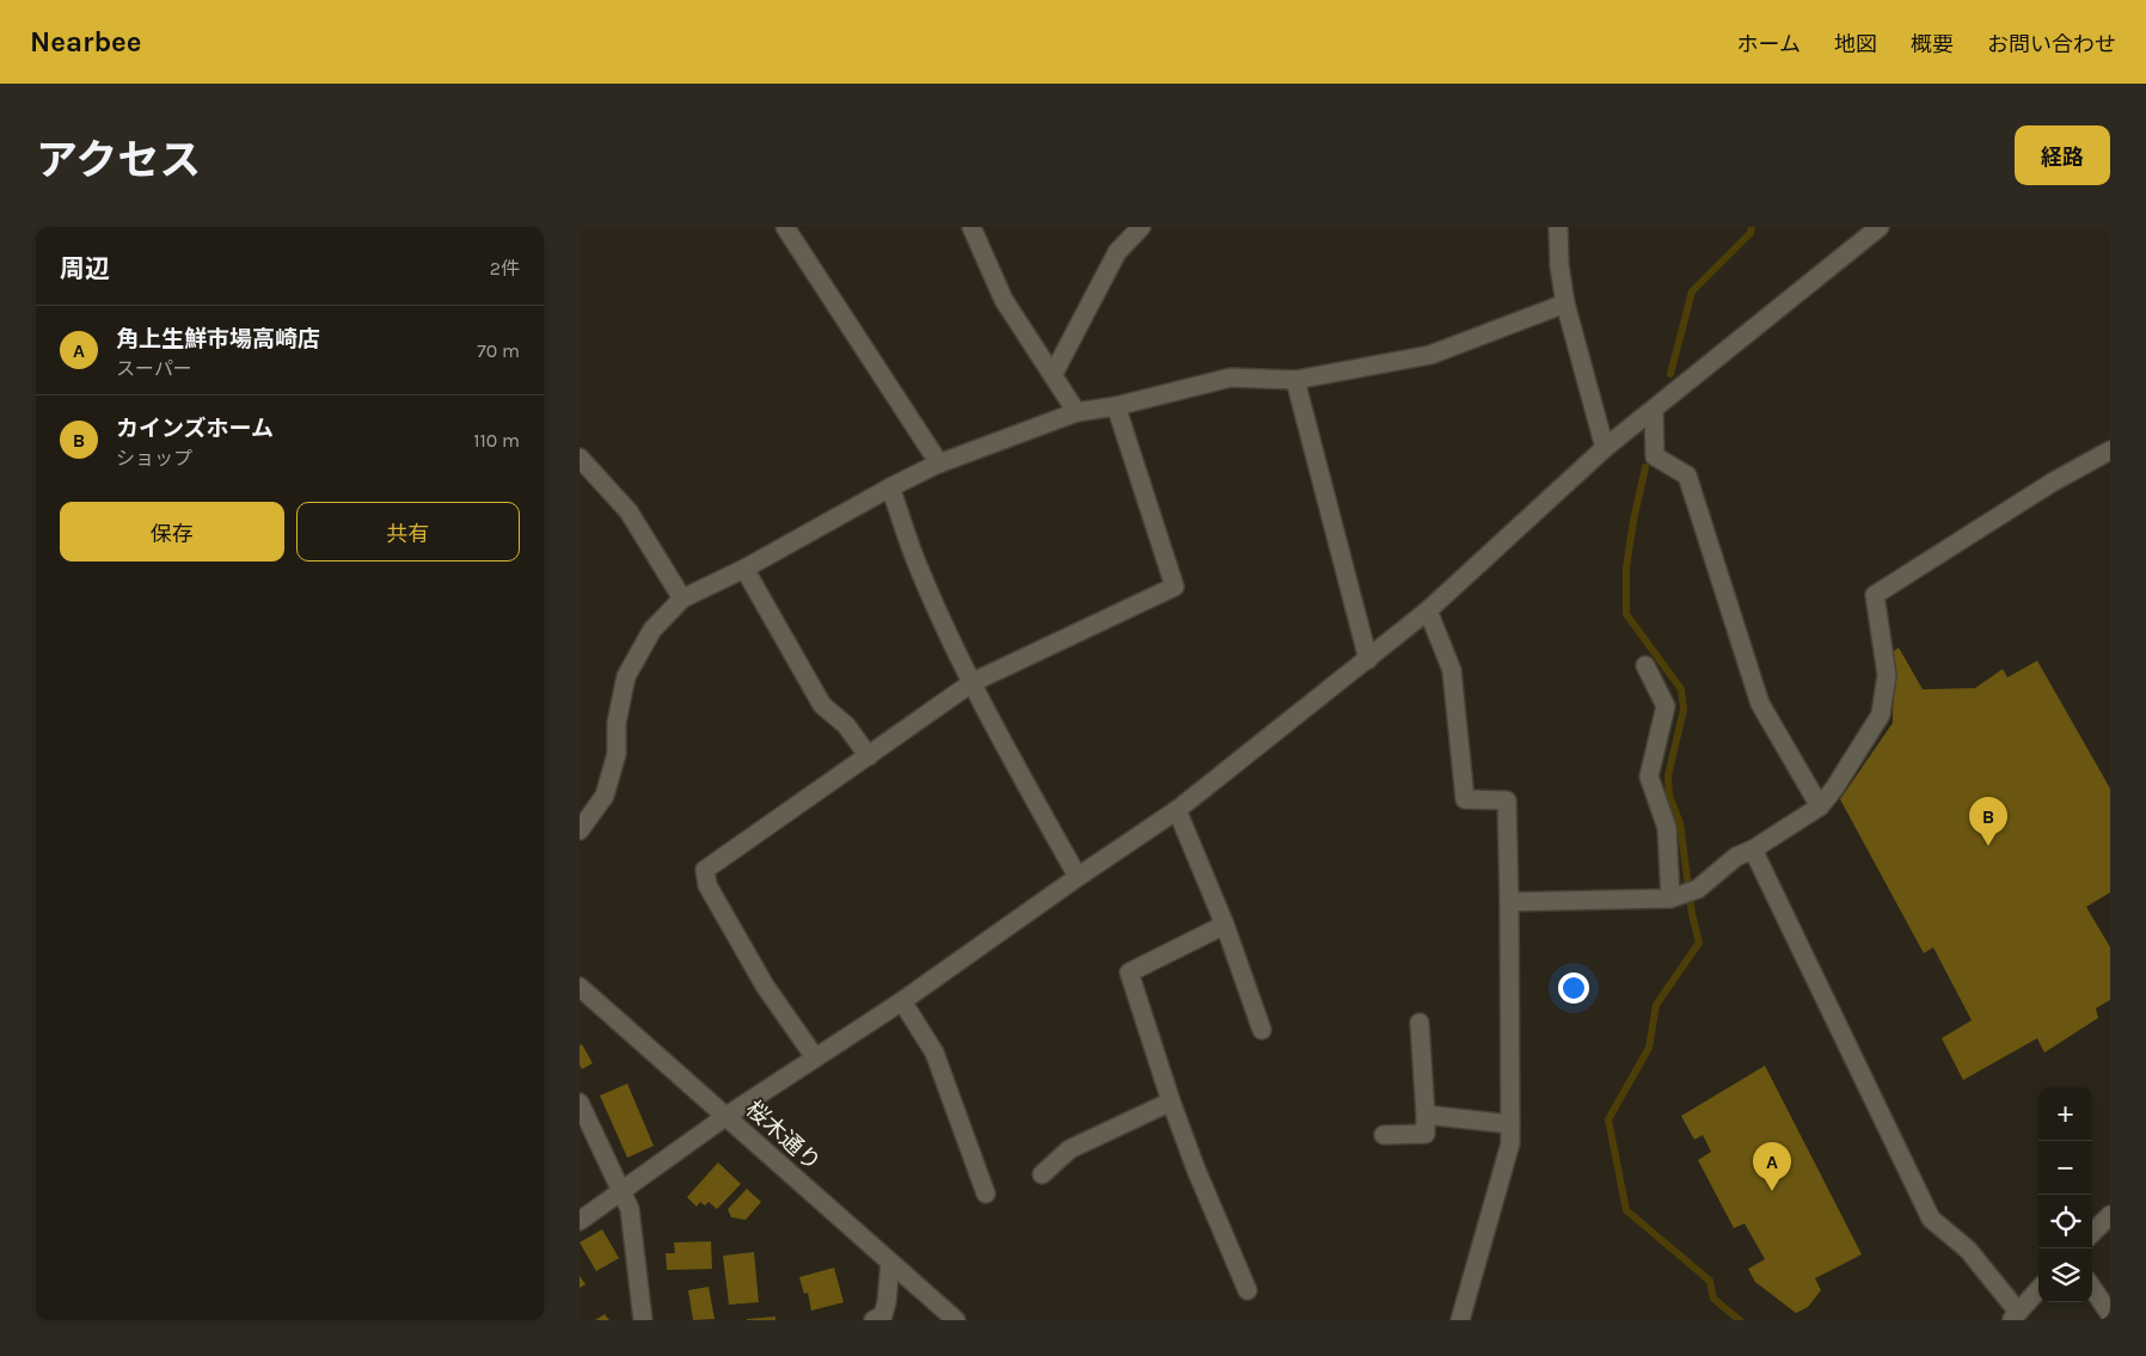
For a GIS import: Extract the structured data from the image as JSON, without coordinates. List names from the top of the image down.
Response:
{
  "streets": {
    "street": ["桜木通り"]
  },
  "page": {
    "header": "Nearbee",
    "nav": [
      "ホーム",
      "地図",
      "概要",
      "お問い合わせ"
    ],
    "title": "アクセス",
    "buttons": [
      "経路",
      ["保存", "共有"]
    ],
    "heading": ["周辺", "2件"],
    "list": [
      {
        "mark": "A",
        "name": "角上生鮮市場高崎店",
        "note": "スーパー",
        "value": "70 m"
      },
      {
        "mark": "B",
        "name": "カインズホーム",
        "note": "ショップ",
        "value": "110 m"
      }
    ],
    "pins": ["B", "A"],
    "map_buttons": ["+", "−"]
  }
}
